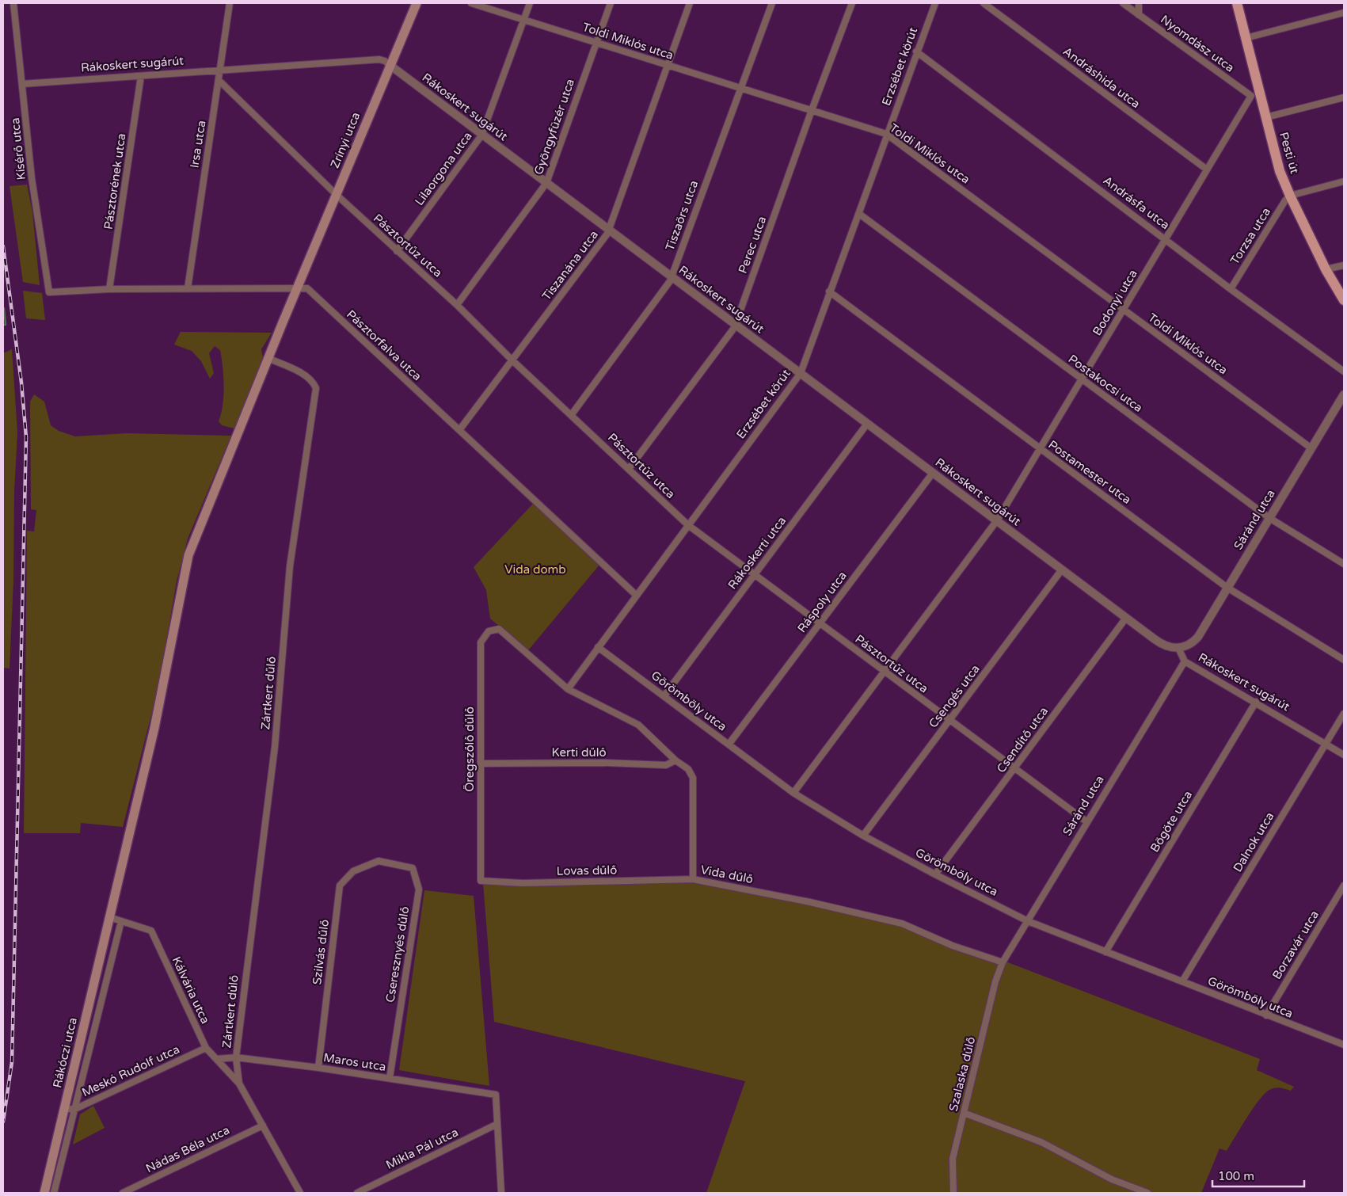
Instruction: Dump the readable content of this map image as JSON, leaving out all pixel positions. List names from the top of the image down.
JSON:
{
  "streets": {
    "main road": ["Zrínyi utca", "Pesti út", "Rákóczi utca"],
    "street": [
      "Toldi Miklós utca",
      "Nyomdász utca",
      "Rákoskert sugárút",
      "Erzsébet körút",
      "Andráshida utca",
      "Gyöngyfüzér utca",
      "Irsa utca",
      "Kísérő utca",
      "Lilaorgona utca",
      "Pásztorének utca",
      "Andrásfa utca",
      "Tiszaörs utca",
      "Torzsa utca",
      "Perec utca",
      "Pásztortűz utca",
      "Tiszanána utca",
      "Bodonyi utca",
      "Pásztorfalva utca",
      "Postakocsi utca",
      "Postamester utca",
      "Sáránd utca",
      "Rákoskerti utca",
      "Ráspoly utca",
      "Zártkert dűlő",
      "Csengés utca",
      "Görömböly utca",
      "Csendítő utca",
      "Öregszőlő dűlő",
      "Kerti dűlő",
      "Bögöte utca",
      "Dalnok utca",
      "Lovas dűlő",
      "Vida dűlő",
      "Borzavár utca",
      "Szilvás dűlő",
      "Cseresznyés dűlő",
      "Kálvária utca",
      "Maros utca",
      "Meskó Rudolf utca",
      "Szalaska dűlő",
      "Mikla Pál utca",
      "Nádas Béla utca"
    ]
  },
  "crossings": [
    ["Toldi Miklós utca", "Erzsébet körút"],
    ["Toldi Miklós utca", "Gyöngyfüzér utca"],
    ["Toldi Miklós utca", "Lilaorgona utca"],
    ["Toldi Miklós utca", "Tiszaörs utca"],
    ["Toldi Miklós utca", "Perec utca"],
    ["Toldi Miklós utca", "Tiszanána utca"],
    ["Toldi Miklós utca", "Bodonyi utca"],
    ["Toldi Miklós utca", "Sáránd utca"],
    ["Nyomdász utca", "Pesti út"],
    ["Nyomdász utca", "Bodonyi utca"],
    ["Rákoskert sugárút", "Erzsébet körút"],
    ["Rákoskert sugárút", "Gyöngyfüzér utca"],
    ["Rákoskert sugárút", "Zrínyi utca"],
    ["Rákoskert sugárút", "Irsa utca"],
    ["Rákoskert sugárút", "Kísérő utca"],
    ["Rákoskert sugárút", "Lilaorgona utca"],
    ["Rákoskert sugárút", "Pásztorének utca"],
    ["Rákoskert sugárút", "Tiszaörs utca"],
    ["Rákoskert sugárút", "Perec utca"],
    ["Rákoskert sugárút", "Tiszanána utca"],
    ["Rákoskert sugárút", "Bodonyi utca"],
    ["Rákoskert sugárút", "Sáránd utca"],
    ["Rákoskert sugárút", "Rákoskerti utca"],
    ["Rákoskert sugárút", "Ráspoly utca"],
    ["Rákoskert sugárút", "Csengés utca"],
    ["Rákoskert sugárút", "Csendítő utca"],
    ["Rákoskert sugárút", "Bögöte utca"],
    ["Rákoskert sugárút", "Dalnok utca"],
    ["Erzsébet körút", "Andrásfa utca"],
    ["Erzsébet körút", "Pásztortűz utca"],
    ["Erzsébet körút", "Pásztorfalva utca"],
    ["Erzsébet körút", "Postakocsi utca"],
    ["Erzsébet körút", "Postamester utca"],
    ["Erzsébet körút", "Görömböly utca"],
    ["Erzsébet körút", "Vida dűlő"],
    ["Andráshida utca", "Bodonyi utca"],
    ["Gyöngyfüzér utca", "Pásztortűz utca"],
    ["Zrínyi utca", "Pásztortűz utca"],
    ["Zrínyi utca", "Pásztorfalva utca"],
    ["Zrínyi utca", "Zártkert dűlő"],
    ["Zrínyi utca", "Rákóczi utca"],
    ["Irsa utca", "Pásztortűz utca"],
    ["Irsa utca", "Pásztorfalva utca"],
    ["Kísérő utca", "Pásztorfalva utca"],
    ["Pesti út", "Torzsa utca"],
    ["Pesti út", "Bodonyi utca"],
    ["Lilaorgona utca", "Pásztortűz utca"],
    ["Pásztorének utca", "Pásztorfalva utca"],
    ["Andrásfa utca", "Torzsa utca"],
    ["Andrásfa utca", "Bodonyi utca"],
    ["Tiszaörs utca", "Pásztortűz utca"],
    ["Perec utca", "Pásztortűz utca"],
    ["Pásztortűz utca", "Tiszanána utca"],
    ["Pásztortűz utca", "Bodonyi utca"],
    ["Pásztortűz utca", "Sáránd utca"],
    ["Pásztortűz utca", "Rákoskerti utca"],
    ["Pásztortűz utca", "Ráspoly utca"],
    ["Pásztortűz utca", "Csengés utca"],
    ["Pásztortűz utca", "Csendítő utca"],
    ["Tiszanána utca", "Pásztorfalva utca"],
    ["Bodonyi utca", "Postakocsi utca"],
    ["Bodonyi utca", "Postamester utca"],
    ["Bodonyi utca", "Görömböly utca"],
    ["Postakocsi utca", "Sáránd utca"],
    ["Postamester utca", "Sáránd utca"],
    ["Sáránd utca", "Görömböly utca"],
    ["Sáránd utca", "Vida dűlő"],
    ["Sáránd utca", "Szalaska dűlő"],
    ["Rákoskerti utca", "Görömböly utca"],
    ["Ráspoly utca", "Görömböly utca"],
    ["Zártkert dűlő", "Rákóczi utca"],
    ["Zártkert dűlő", "Maros utca"],
    ["Csengés utca", "Görömböly utca"],
    ["Görömböly utca", "Csendítő utca"],
    ["Görömböly utca", "Bögöte utca"],
    ["Görömböly utca", "Dalnok utca"],
    ["Görömböly utca", "Borzavár utca"],
    ["Öregszőlő dűlő", "Kerti dűlő"],
    ["Öregszőlő dűlő", "Lovas dűlő"],
    ["Öregszőlő dűlő", "Vida dűlő"],
    ["Kerti dűlő", "Vida dűlő"],
    ["Lovas dűlő", "Vida dűlő"],
    ["Vida dűlő", "Szalaska dűlő"],
    ["Szilvás dűlő", "Cseresznyés dűlő"],
    ["Szilvás dűlő", "Maros utca"],
    ["Cseresznyés dűlő", "Maros utca"],
    ["Kálvária utca", "Rákóczi utca"],
    ["Kálvária utca", "Maros utca"],
    ["Kálvária utca", "Meskó Rudolf utca"],
    ["Kálvária utca", "Nádas Béla utca"],
    ["Rákóczi utca", "Meskó Rudolf utca"],
    ["Maros utca", "Mikla Pál utca"]
  ],
  "parks": ["Vida domb"],
  "scale_bar": "100 m"
}
